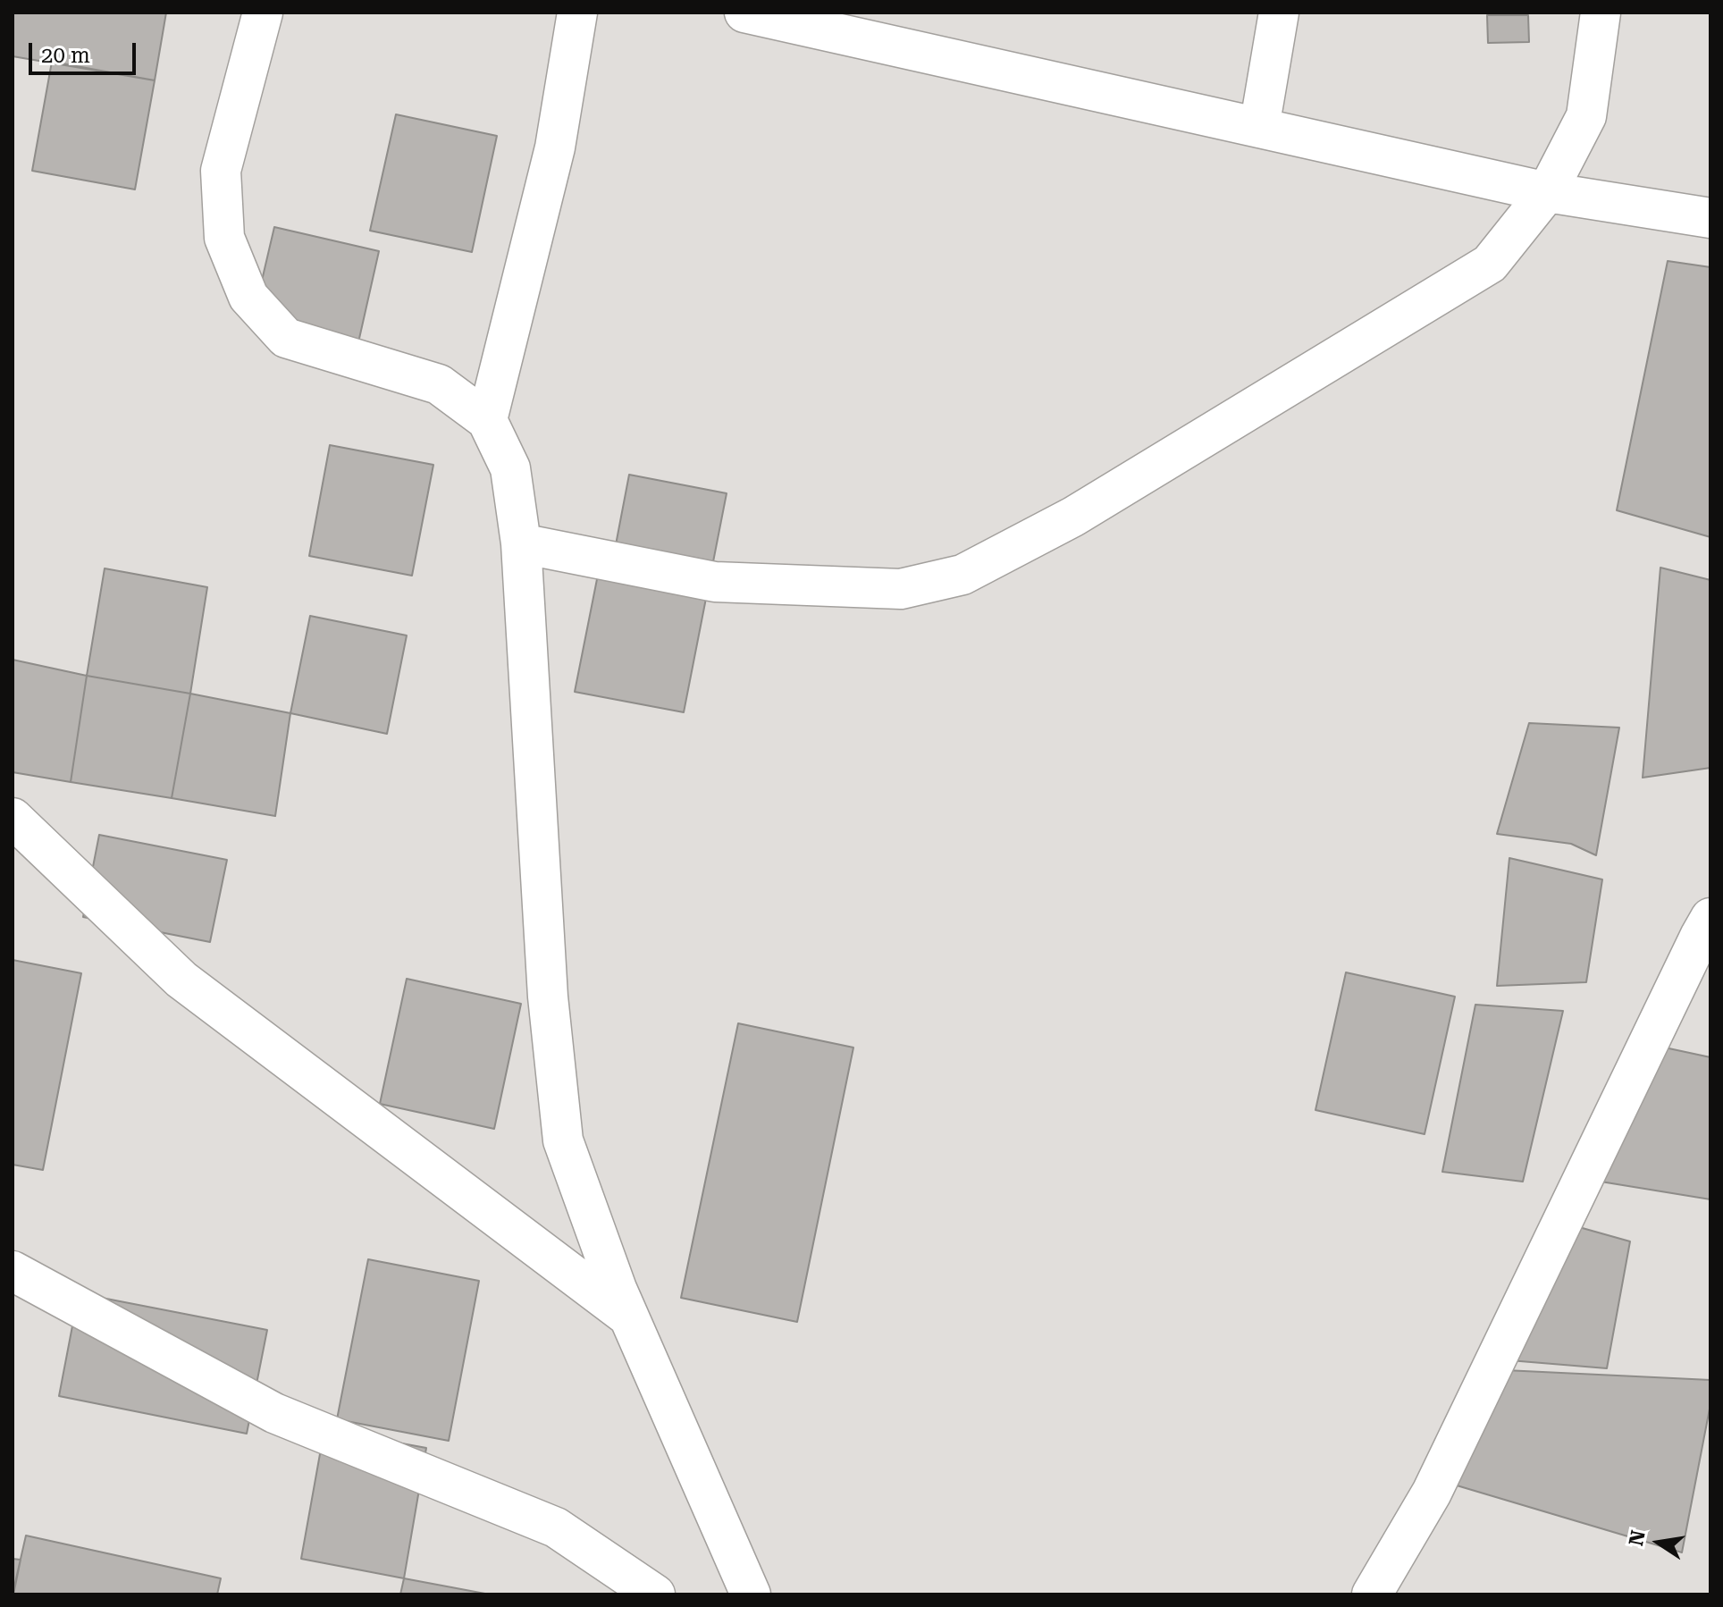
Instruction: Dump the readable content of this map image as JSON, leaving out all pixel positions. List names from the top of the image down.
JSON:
{
  "scale_bar": "20 m",
  "north": "left"
}
